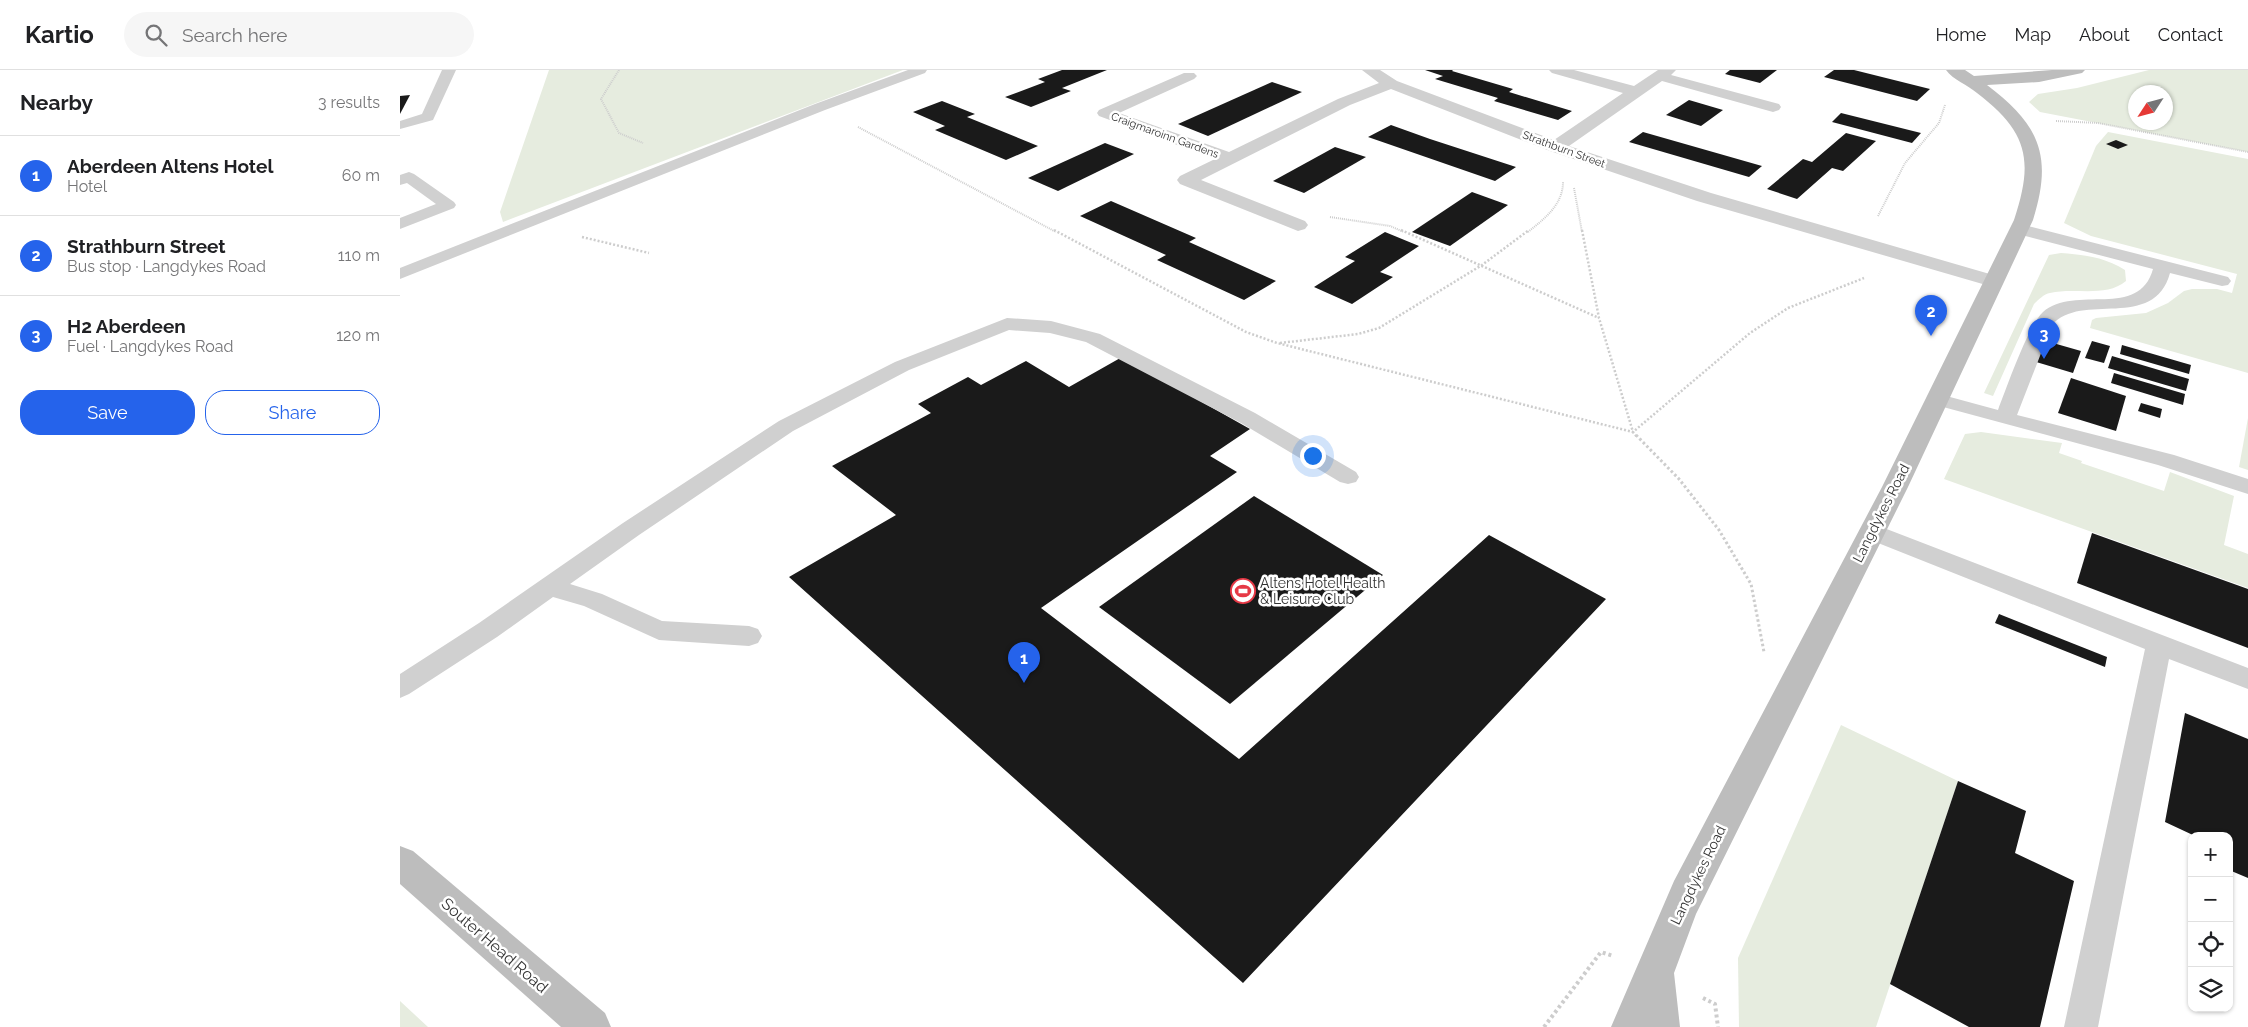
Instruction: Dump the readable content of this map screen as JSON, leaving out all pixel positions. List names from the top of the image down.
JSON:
{
  "streets": {
    "street": [
      "Craigmaroinn Gardens",
      "Strathburn Street",
      "Langdykes Road",
      "Souter Head Road"
    ]
  },
  "crossings": [
    ["Craigmaroinn Gardens", "Strathburn Street"],
    ["Strathburn Street", "Langdykes Road"]
  ],
  "places": {
    "sports": ["Altens Hotel Health & Leisure Club"]
  },
  "north": "bottom left",
  "page": {
    "header": "Kartio",
    "search": "Search here",
    "nav": [
      "Home",
      "Map",
      "About",
      "Contact"
    ],
    "heading": ["Nearby", "3 results"],
    "list": [
      {
        "mark": "1",
        "name": "Aberdeen Altens Hotel",
        "note": "Hotel",
        "value": "60 m"
      },
      {
        "mark": "2",
        "name": "Strathburn Street",
        "note": "Bus stop · Langdykes Road",
        "value": "110 m"
      },
      {
        "mark": "3",
        "name": "H2 Aberdeen",
        "note": "Fuel · Langdykes Road",
        "value": "120 m"
      }
    ],
    "pins": ["2", "3", "1"],
    "buttons": ["Save", "Share"],
    "map_buttons": ["+", "−"]
  }
}
